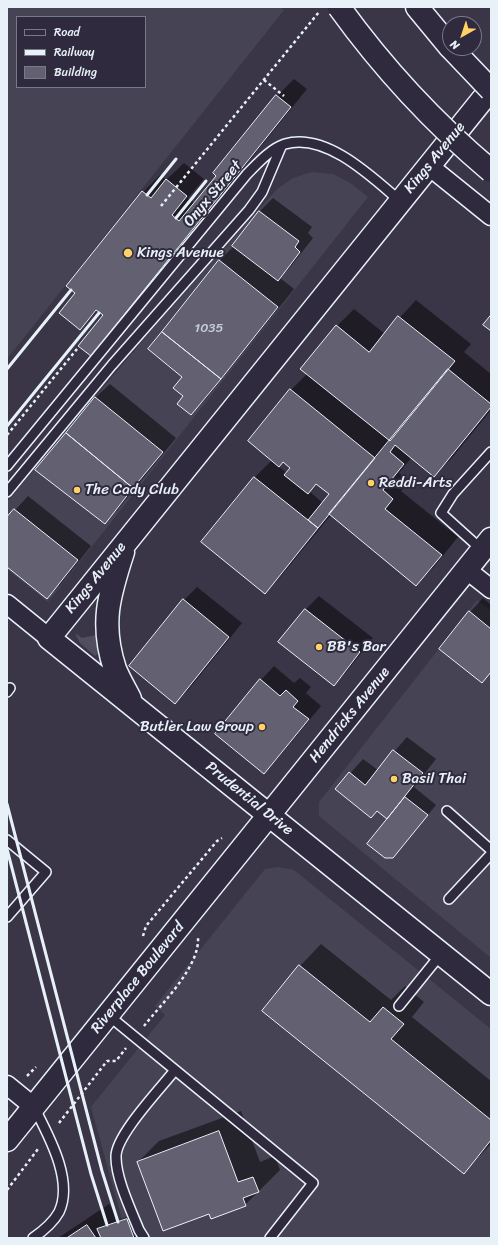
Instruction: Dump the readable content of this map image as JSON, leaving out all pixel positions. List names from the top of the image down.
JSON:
{
  "streets": {
    "main road": [
      "Kings Avenue",
      "Hendricks Avenue",
      "Prudential Drive",
      "Riverplace Boulevard"
    ],
    "lane": ["Onyx Street"]
  },
  "crossings": [
    ["Kings Avenue", "Prudential Drive"],
    ["Hendricks Avenue", "Prudential Drive"],
    ["Hendricks Avenue", "Riverplace Boulevard"],
    ["Prudential Drive", "Riverplace Boulevard"]
  ],
  "places": [
    "Kings Avenue",
    "Reddi-Arts",
    "The Cady Club",
    "BB's Bar",
    "Butler Law Group",
    "Basil Thai"
  ],
  "house_numbers": ["1035"],
  "legend": ["Road", "Railway", "Building"],
  "north": "bottom left"
}
